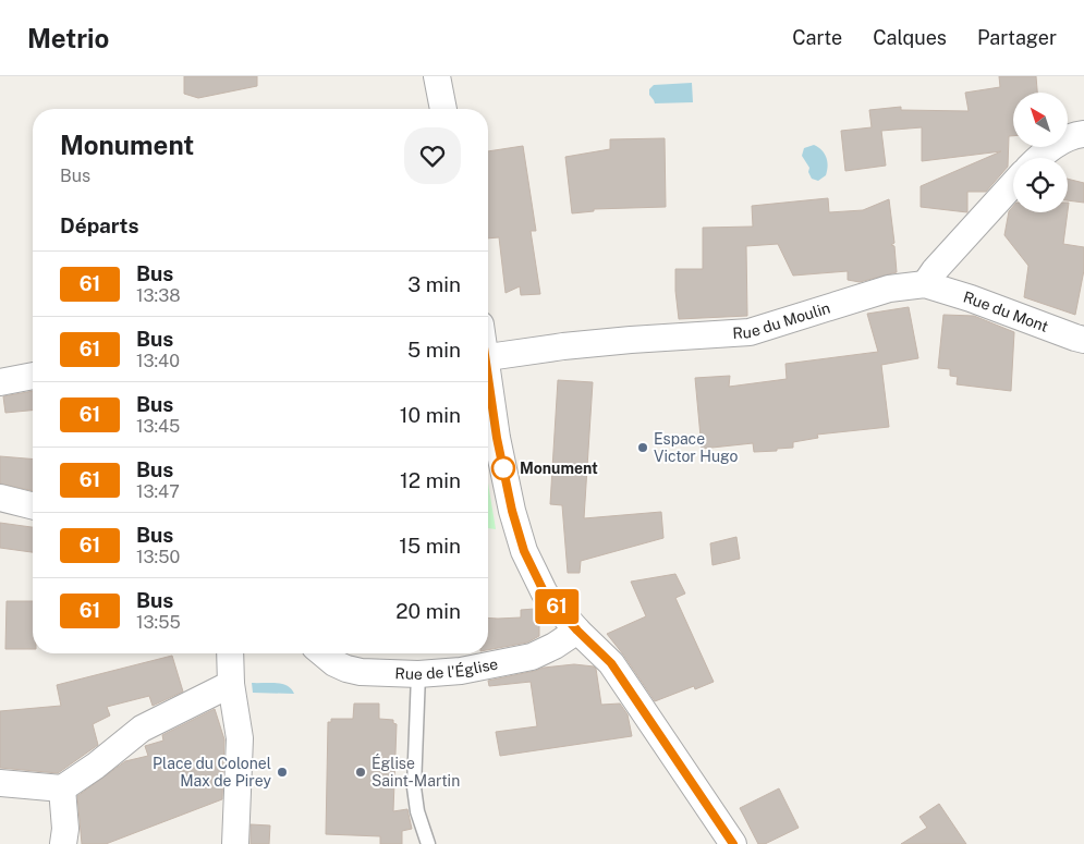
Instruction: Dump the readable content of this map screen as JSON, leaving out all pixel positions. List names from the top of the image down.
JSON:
{
  "streets": {
    "street": ["Rue du Mont", "Rue du Moulin", "Rue de l'Église"]
  },
  "crossings": [
    ["Rue du Mont", "Rue du Moulin"]
  ],
  "places": [
    "Espace Victor Hugo",
    "Monument",
    "Place du Colonel Max de Pirey",
    "Église Saint-Martin"
  ],
  "lines": ["bus line 61"],
  "north": "top left",
  "page": {
    "header": "Metrio",
    "nav": ["Carte", "Calques", "Partager"],
    "on_map": "61",
    "heading": [
      ["Monument", "Bus"],
      "Départs"
    ],
    "list": [
      {
        "mark": "61",
        "name": "Bus",
        "note": "13:38",
        "value": "3 min"
      },
      {
        "mark": "61",
        "name": "Bus",
        "note": "13:40",
        "value": "5 min"
      },
      {
        "mark": "61",
        "name": "Bus",
        "note": "13:45",
        "value": "10 min"
      },
      {
        "mark": "61",
        "name": "Bus",
        "note": "13:47",
        "value": "12 min"
      },
      {
        "mark": "61",
        "name": "Bus",
        "note": "13:50",
        "value": "15 min"
      },
      {
        "mark": "61",
        "name": "Bus",
        "note": "13:55",
        "value": "20 min"
      }
    ]
  }
}
